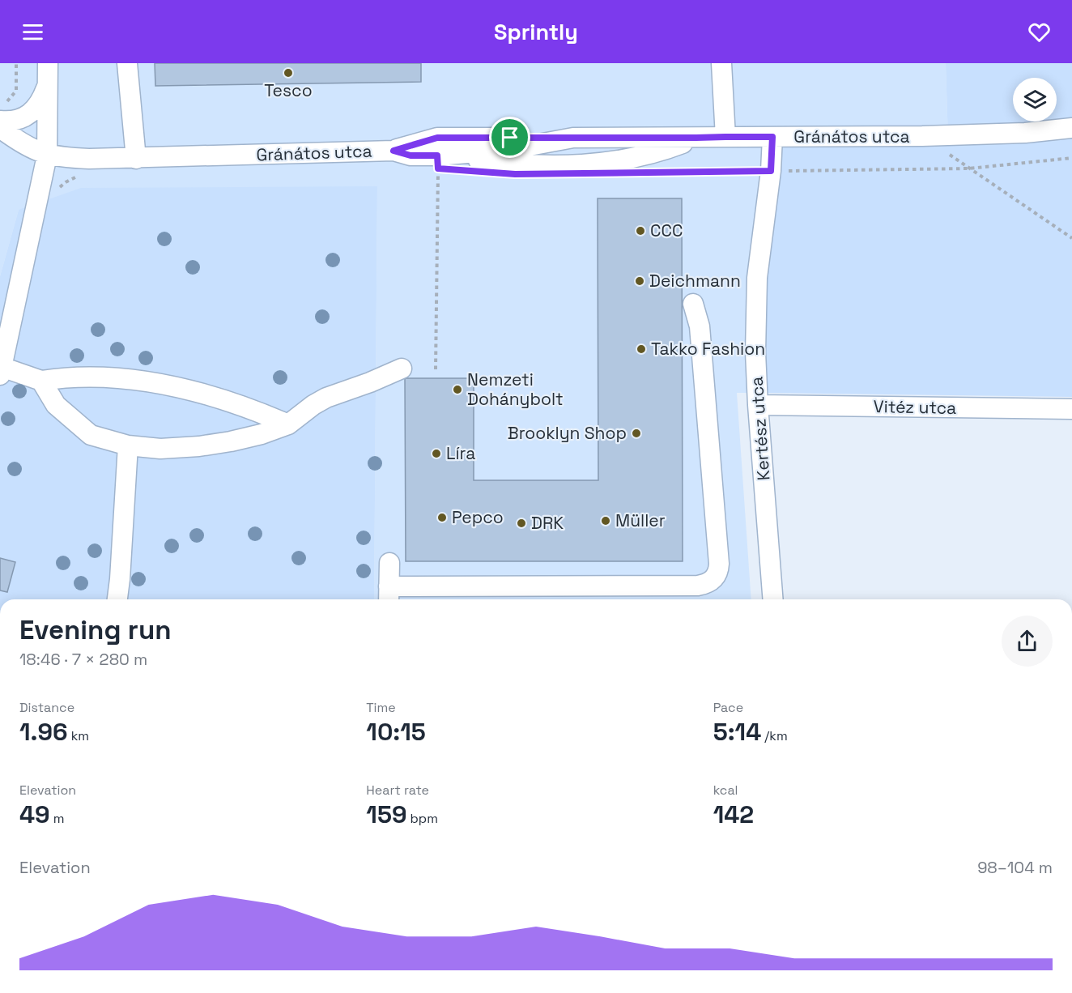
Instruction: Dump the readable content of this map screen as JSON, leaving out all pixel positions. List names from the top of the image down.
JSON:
{
  "streets": {
    "street": ["Gránátos utca", "Vitéz utca", "Kertész utca"]
  },
  "crossings": [
    ["Gránátos utca", "Kertész utca"],
    ["Vitéz utca", "Kertész utca"]
  ],
  "places": [
    "Tesco",
    "CCC",
    "Deichmann",
    "Takko Fashion",
    "Nemzeti Dohánybolt",
    "Brooklyn Shop",
    "Líra",
    "Pepco",
    "Müller",
    "DRK"
  ],
  "page": {
    "header": "Sprintly",
    "heading": ["Evening run", "18:46 · 7 × 280 m"],
    "stats": [
      ["Distance", "1.96 km"],
      ["Time", "10:15"],
      ["Pace", "5:14 /km"],
      ["Elevation", "49 m"],
      ["Heart rate", "159 bpm"],
      ["kcal", "142"]
    ],
    "chart": ["Elevation", "98–104 m"]
  }
}
